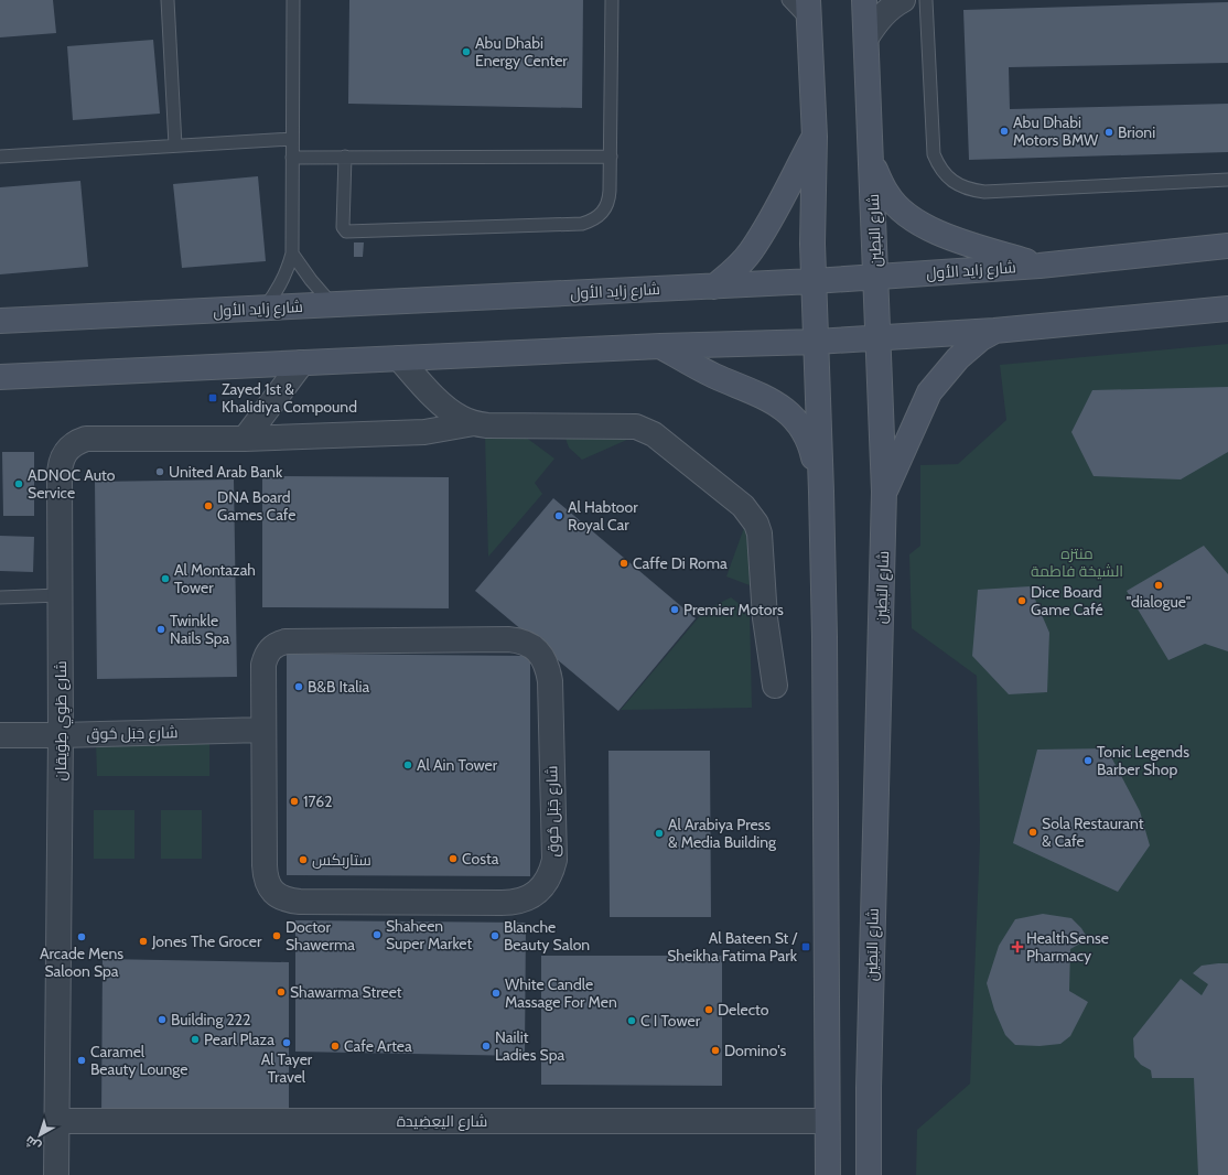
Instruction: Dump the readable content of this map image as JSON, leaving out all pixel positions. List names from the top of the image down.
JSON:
{
  "streets": {
    "main road": ["شارع البَطِين", "شارع زايد الأول"],
    "street": ["شارع طَوِي طِوَيقان", "شارع جَبَل حُوق", "شارع اليعِضِيدة"]
  },
  "crossings": [
    ["شارع البَطِين", "شارع زايد الأول"],
    ["شارع طَوِي طِوَيقان", "شارع جَبَل حُوق"],
    ["شارع طَوِي طِوَيقان", "شارع اليعِضِيدة"]
  ],
  "parks": ["منتزه الشيخة فاطمة"],
  "places": {
    "other": [
      "Abu Dhabi Energy Center",
      "Abu Dhabi Motors BMW",
      "Brioni",
      "United Arab Bank",
      "ADNOC Auto Service",
      "DNA Board Games Cafe",
      "Al Habtoor Royal Car",
      "Caffe Di Roma",
      "Al Montazah Tower",
      "\"dialogue\"",
      "Dice Board Game Café",
      "Premier Motors",
      "Twinkle Nails Spa",
      "B&B Italia",
      "Tonic Legends Barber Shop",
      "Al Ain Tower",
      "1762",
      "Sola Restaurant & Cafe",
      "Al Arabiya Press & Media Building",
      "Costa",
      "ستاربكس",
      "Shaheen Super Market",
      "Doctor Shawerma",
      "Blanche Beauty Salon",
      "Arcade Mens Saloon Spa",
      "Jones The Grocer",
      "Shawarma Street",
      "White Candle Massage For Men",
      "Delecto",
      "Building 222",
      "C I Tower",
      "Pearl Plaza",
      "Al Tayer Travel",
      "Cafe Artea",
      "Nailit Ladies Spa",
      "Domino's",
      "Caramel Beauty Lounge"
    ],
    "transit": ["Zayed 1st & Khalidiya Compound", "Al Bateen St / Sheikha Fatima Park"],
    "health": ["HealthSense Pharmacy"]
  },
  "north": "bottom left"
}
